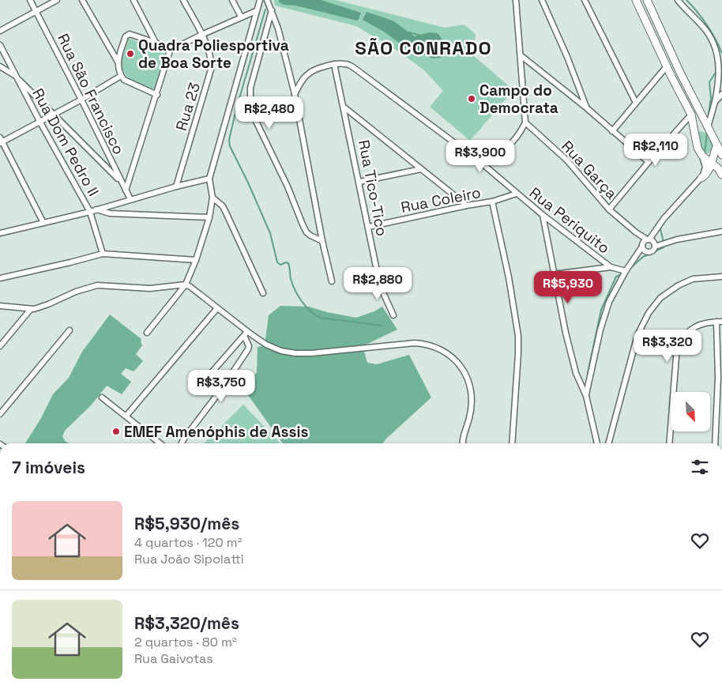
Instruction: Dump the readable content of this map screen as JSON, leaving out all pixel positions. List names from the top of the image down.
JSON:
{
  "streets": {
    "street": [
      "Rua São Francisco",
      "Rua 23",
      "Rua Dom Pedro II",
      "Rua Garça",
      "Rua Tico-Tico",
      "Rua Coleiro",
      "Rua Periquito"
    ]
  },
  "crossings": [
    ["Rua Tico-Tico", "Rua Coleiro"],
    ["Rua Tico-Tico", "Rua Periquito"],
    ["Rua Coleiro", "Rua Periquito"]
  ],
  "districts": ["SÃO CONRADO"],
  "places": ["Quadra Poliesportiva de Boa Sorte", "Campo do Democrata", "EMEF Amenóphis de Assis"],
  "north": "bottom right",
  "page": {
    "price": [
      "R$2,480",
      "R$2,110",
      "R$3,900",
      "R$2,880",
      "R$5,930",
      "R$3,320",
      "R$3,750"
    ],
    "heading": "7 imóveis",
    "list": [
      {
        "name": "R$5,930/mês",
        "note": "4 quartos · 120 m² · Rua João Sipolatti"
      },
      {
        "name": "R$3,320/mês",
        "note": "2 quartos · 80 m² · Rua Gaivotas"
      }
    ]
  }
}
